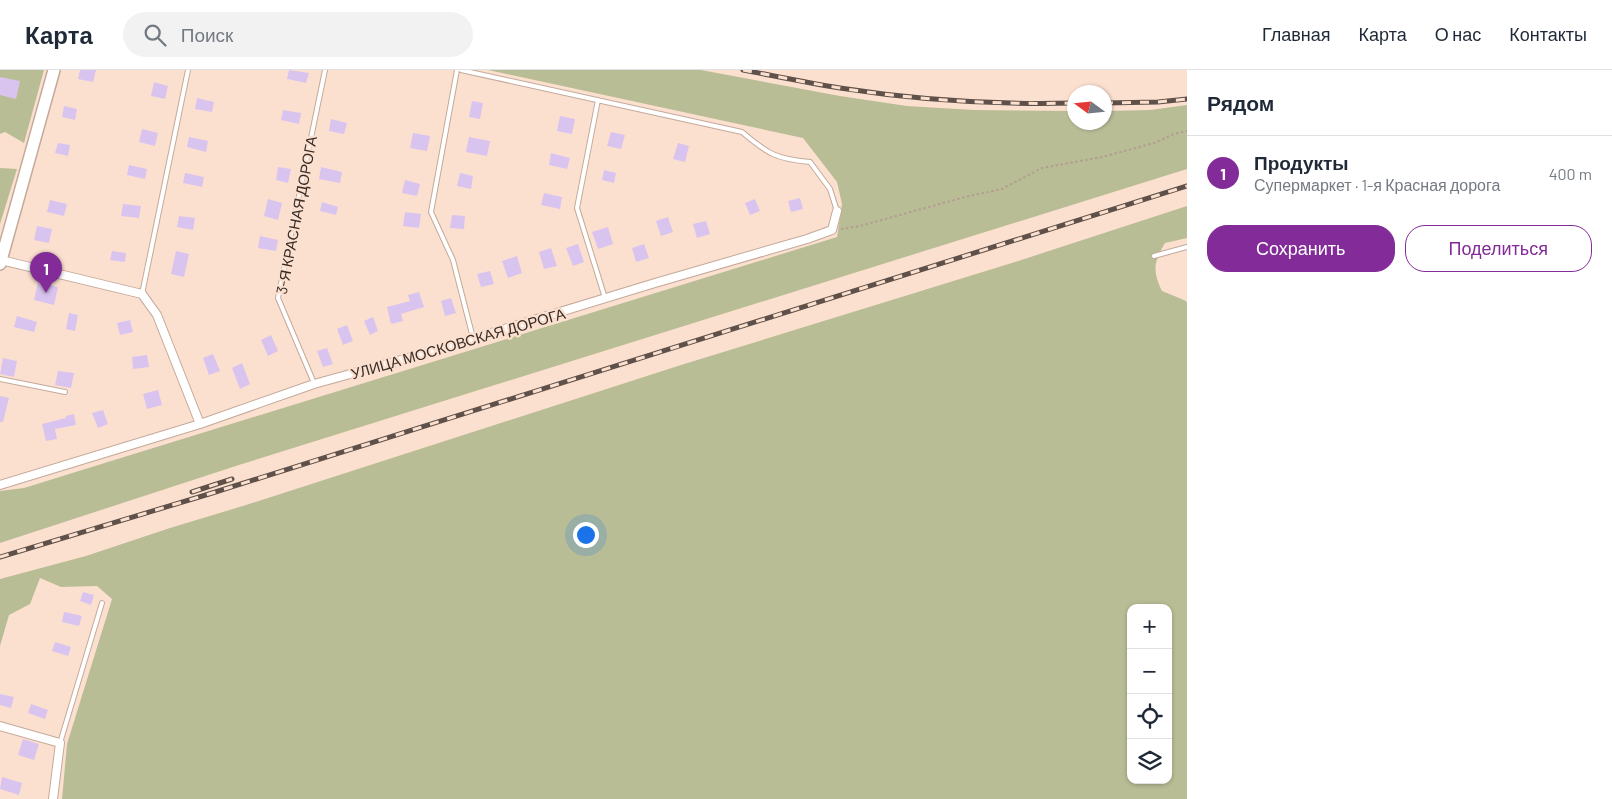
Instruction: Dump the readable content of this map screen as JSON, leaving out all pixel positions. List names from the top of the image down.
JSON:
{
  "streets": {
    "street": ["УЛИЦА МОСКОВСКАЯ ДОРОГА"],
    "lane": ["3-Я КРАСНАЯ ДОРОГА"]
  },
  "crossings": [
    ["3-Я КРАСНАЯ ДОРОГА", "УЛИЦА МОСКОВСКАЯ ДОРОГА"]
  ],
  "north": "left",
  "page": {
    "header": "Карта",
    "search": "Поиск",
    "nav": [
      "Главная",
      "Карта",
      "О нас",
      "Контакты"
    ],
    "heading": "Рядом",
    "list": [
      {
        "mark": "1",
        "name": "Продукты",
        "note": "Супермаркет · 1-я Красная дорога",
        "value": "400 m"
      }
    ],
    "buttons": ["Сохранить", "Поделиться"],
    "pins": "1",
    "map_buttons": ["+", "−"]
  }
}
